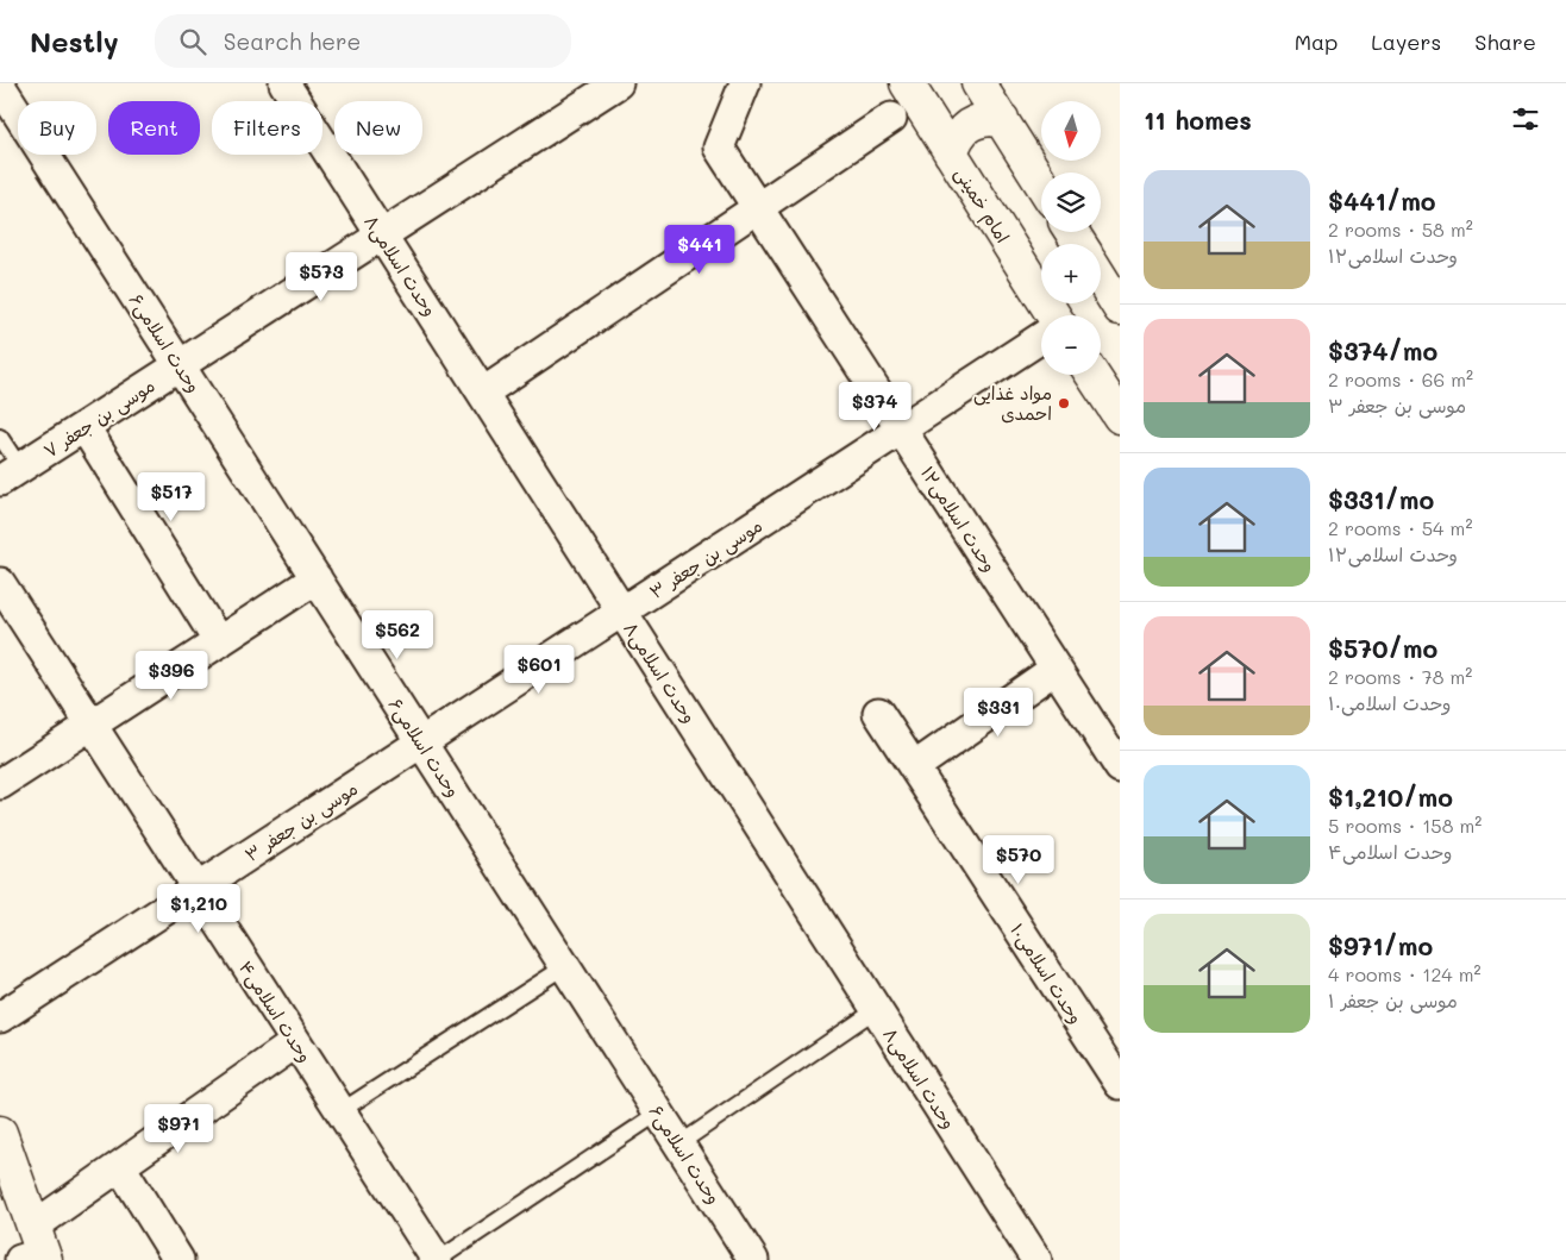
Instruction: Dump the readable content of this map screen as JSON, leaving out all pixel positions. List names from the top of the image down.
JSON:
{
  "streets": {
    "main road": ["امام خمینی"],
    "street": [
      "وحدت اسلامی۸",
      "وحدت اسلامی۶",
      "موسی بن جعفر ۷",
      "وحدت اسلامی۱۲",
      "موسی بن جعفر ۳",
      "وحدت اسلامی۱۰",
      "وحدت اسلامی۴"
    ]
  },
  "crossings": [
    ["وحدت اسلامی۸", "موسی بن جعفر ۷"],
    ["وحدت اسلامی۸", "موسی بن جعفر ۳"],
    ["وحدت اسلامی۶", "موسی بن جعفر ۷"],
    ["وحدت اسلامی۶", "موسی بن جعفر ۳"],
    ["وحدت اسلامی۱۲", "موسی بن جعفر ۳"],
    ["موسی بن جعفر ۳", "وحدت اسلامی۴"]
  ],
  "places": ["مواد غذایی احمدی"],
  "north": "bottom",
  "page": {
    "header": "Nestly",
    "search": "Search here",
    "nav": ["Map", "Layers", "Share"],
    "heading": "11 homes",
    "map_buttons": ["+", "−"],
    "chip": [
      "Buy",
      "Rent",
      "Filters",
      "New"
    ],
    "list": [
      {
        "name": "$441/mo",
        "note": "2 rooms · 58 m² · وحدت اسلامی۱۲"
      },
      {
        "name": "$374/mo",
        "note": "2 rooms · 66 m² · موسی بن جعفر ۳"
      },
      {
        "name": "$331/mo",
        "note": "2 rooms · 54 m² · وحدت اسلامی۱۲"
      },
      {
        "name": "$570/mo",
        "note": "2 rooms · 78 m² · وحدت اسلامی۱۰"
      },
      {
        "name": "$1,210/mo",
        "note": "5 rooms · 158 m² · وحدت اسلامی۴"
      },
      {
        "name": "$971/mo",
        "note": "4 rooms · 124 m² · موسی بن جعفر ۱"
      }
    ],
    "price": [
      "$441",
      "$573",
      "$374",
      "$517",
      "$562",
      "$601",
      "$396",
      "$331",
      "$570",
      "$1,210",
      "$971"
    ]
  }
}
